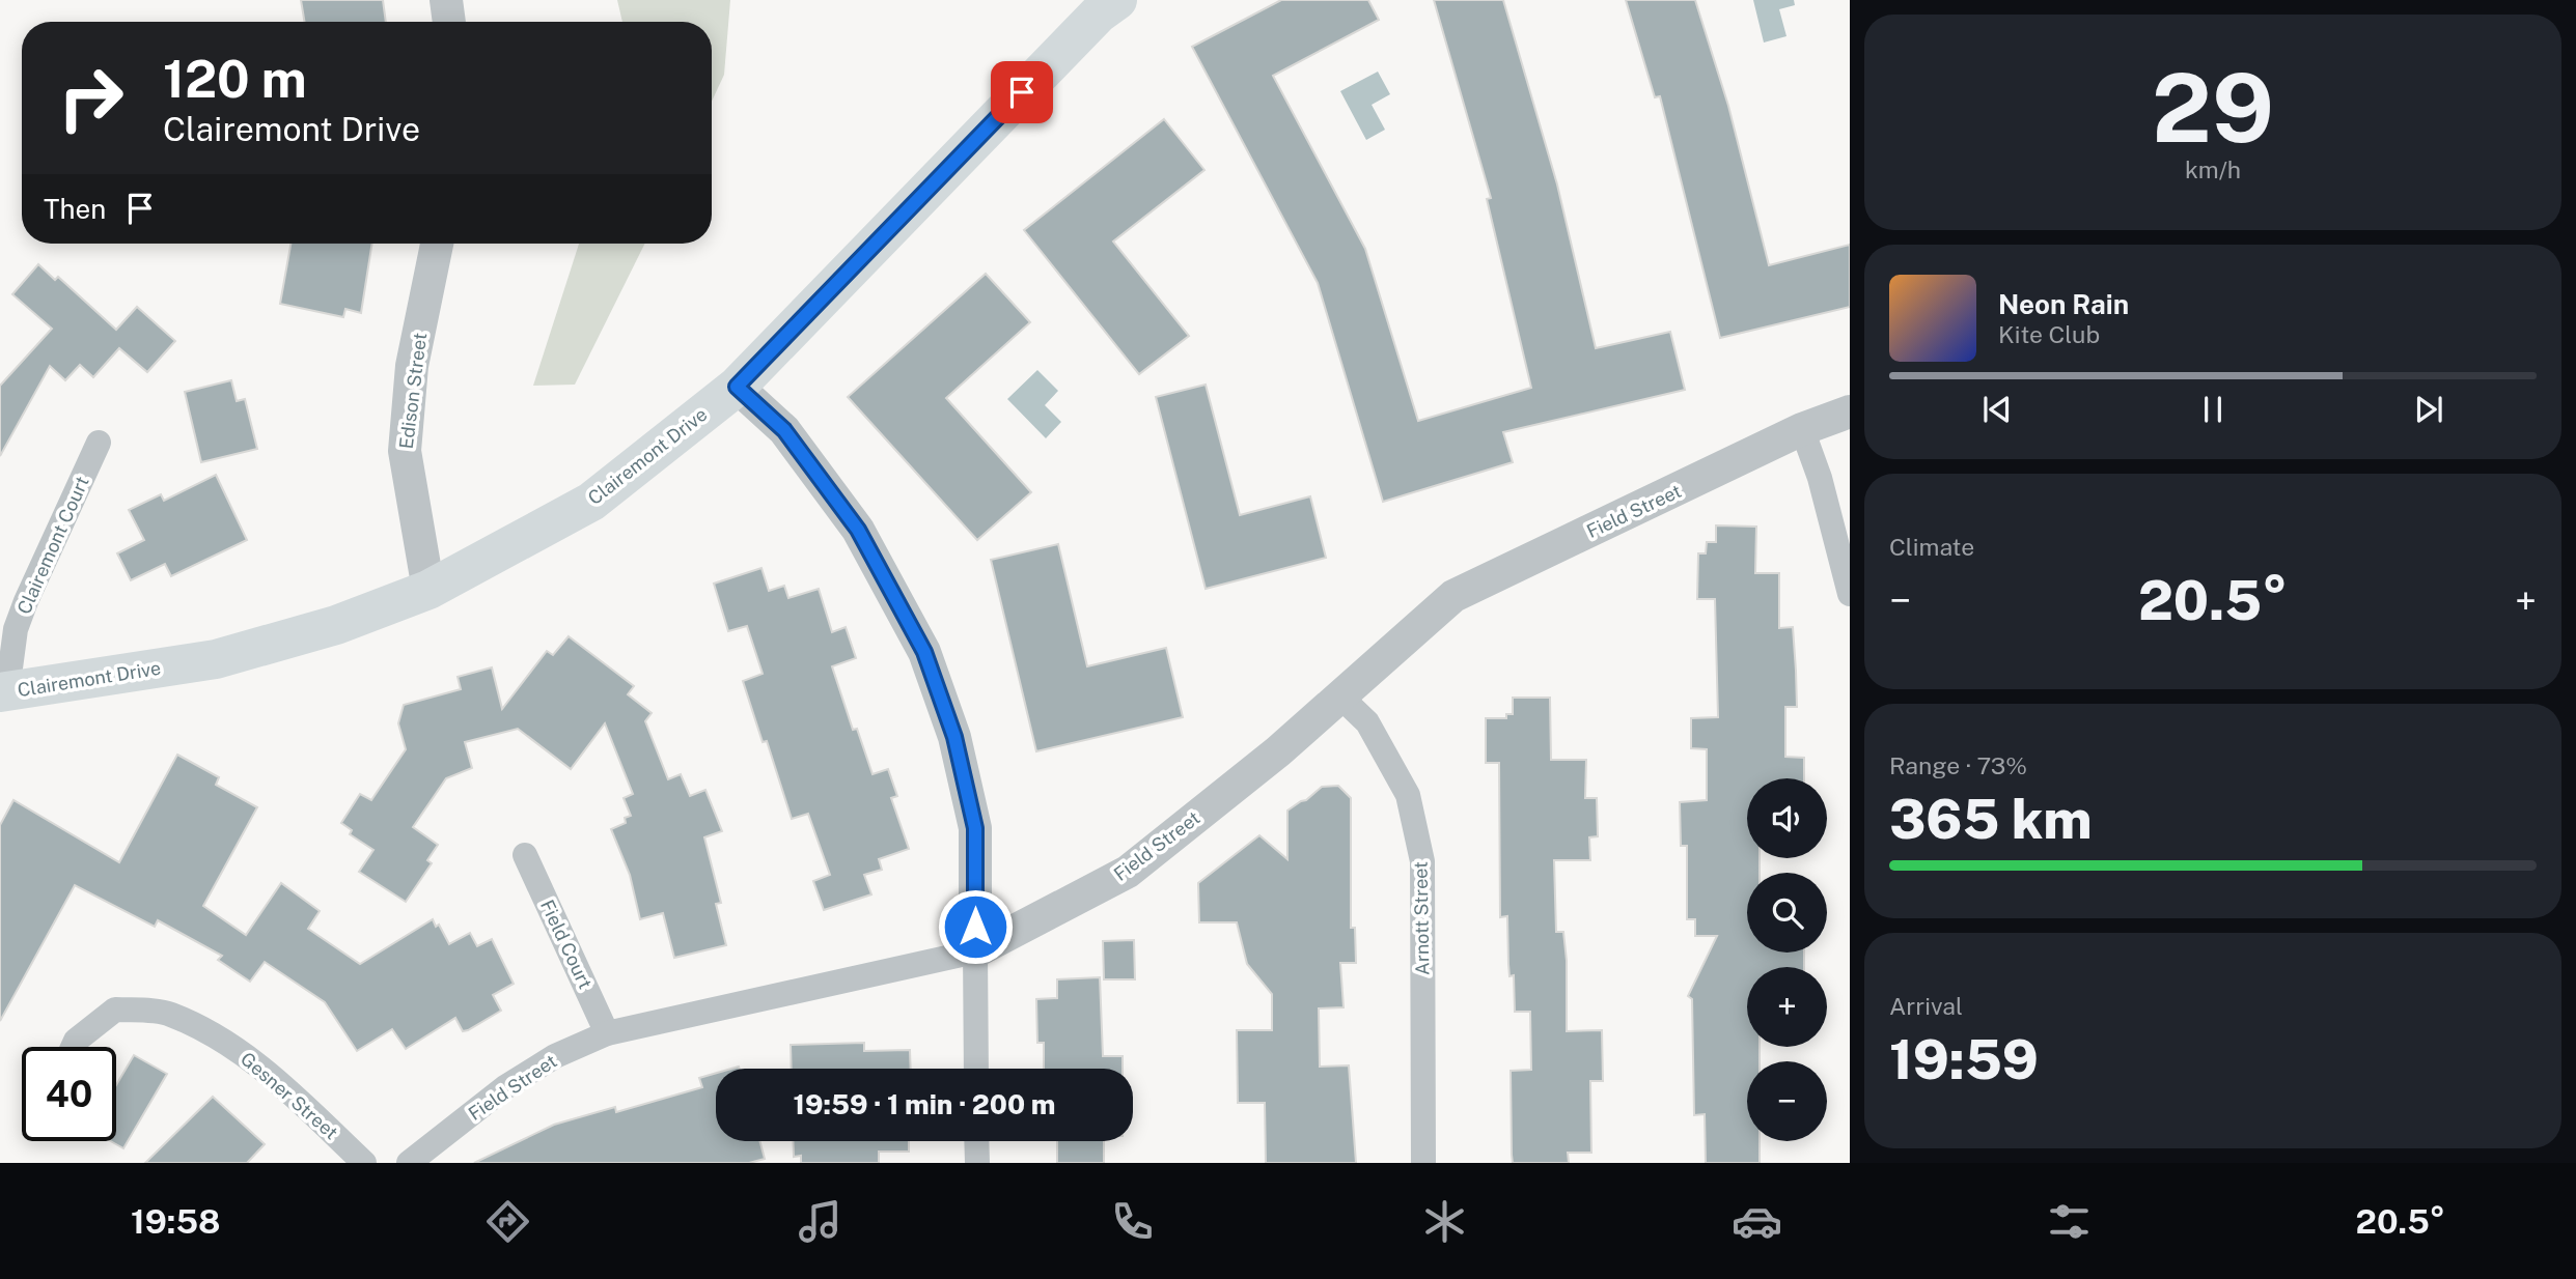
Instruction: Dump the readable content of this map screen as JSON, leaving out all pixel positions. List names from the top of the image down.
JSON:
{
  "streets": {
    "main road": ["Clairemont Drive"],
    "street": [
      "Edison Street",
      "Field Street",
      "Clairemont Court",
      "Arnott Street",
      "Field Court",
      "Gesner Street"
    ]
  },
  "crossings": [
    ["Edison Street", "Clairemont Drive"],
    ["Clairemont Drive", "Clairemont Court"],
    ["Field Street", "Arnott Street"],
    ["Field Street", "Field Court"]
  ],
  "page": {
    "tile": [
      ["29", "km/h"],
      "Climate",
      ["Range · 73%", "365 km"],
      ["Arrival", "19:59"]
    ],
    "turn": ["120 m", "Clairemont Drive"],
    "then": "Then",
    "song": ["Neon Rain", "Kite Club"],
    "heat": ["−", "20.5°", "+"],
    "map_buttons": ["+", "−"],
    "limit": "40",
    "trip": "19:59 · 1 min · 200 m",
    "tabs": ["19:58", "20.5°"]
  }
}
